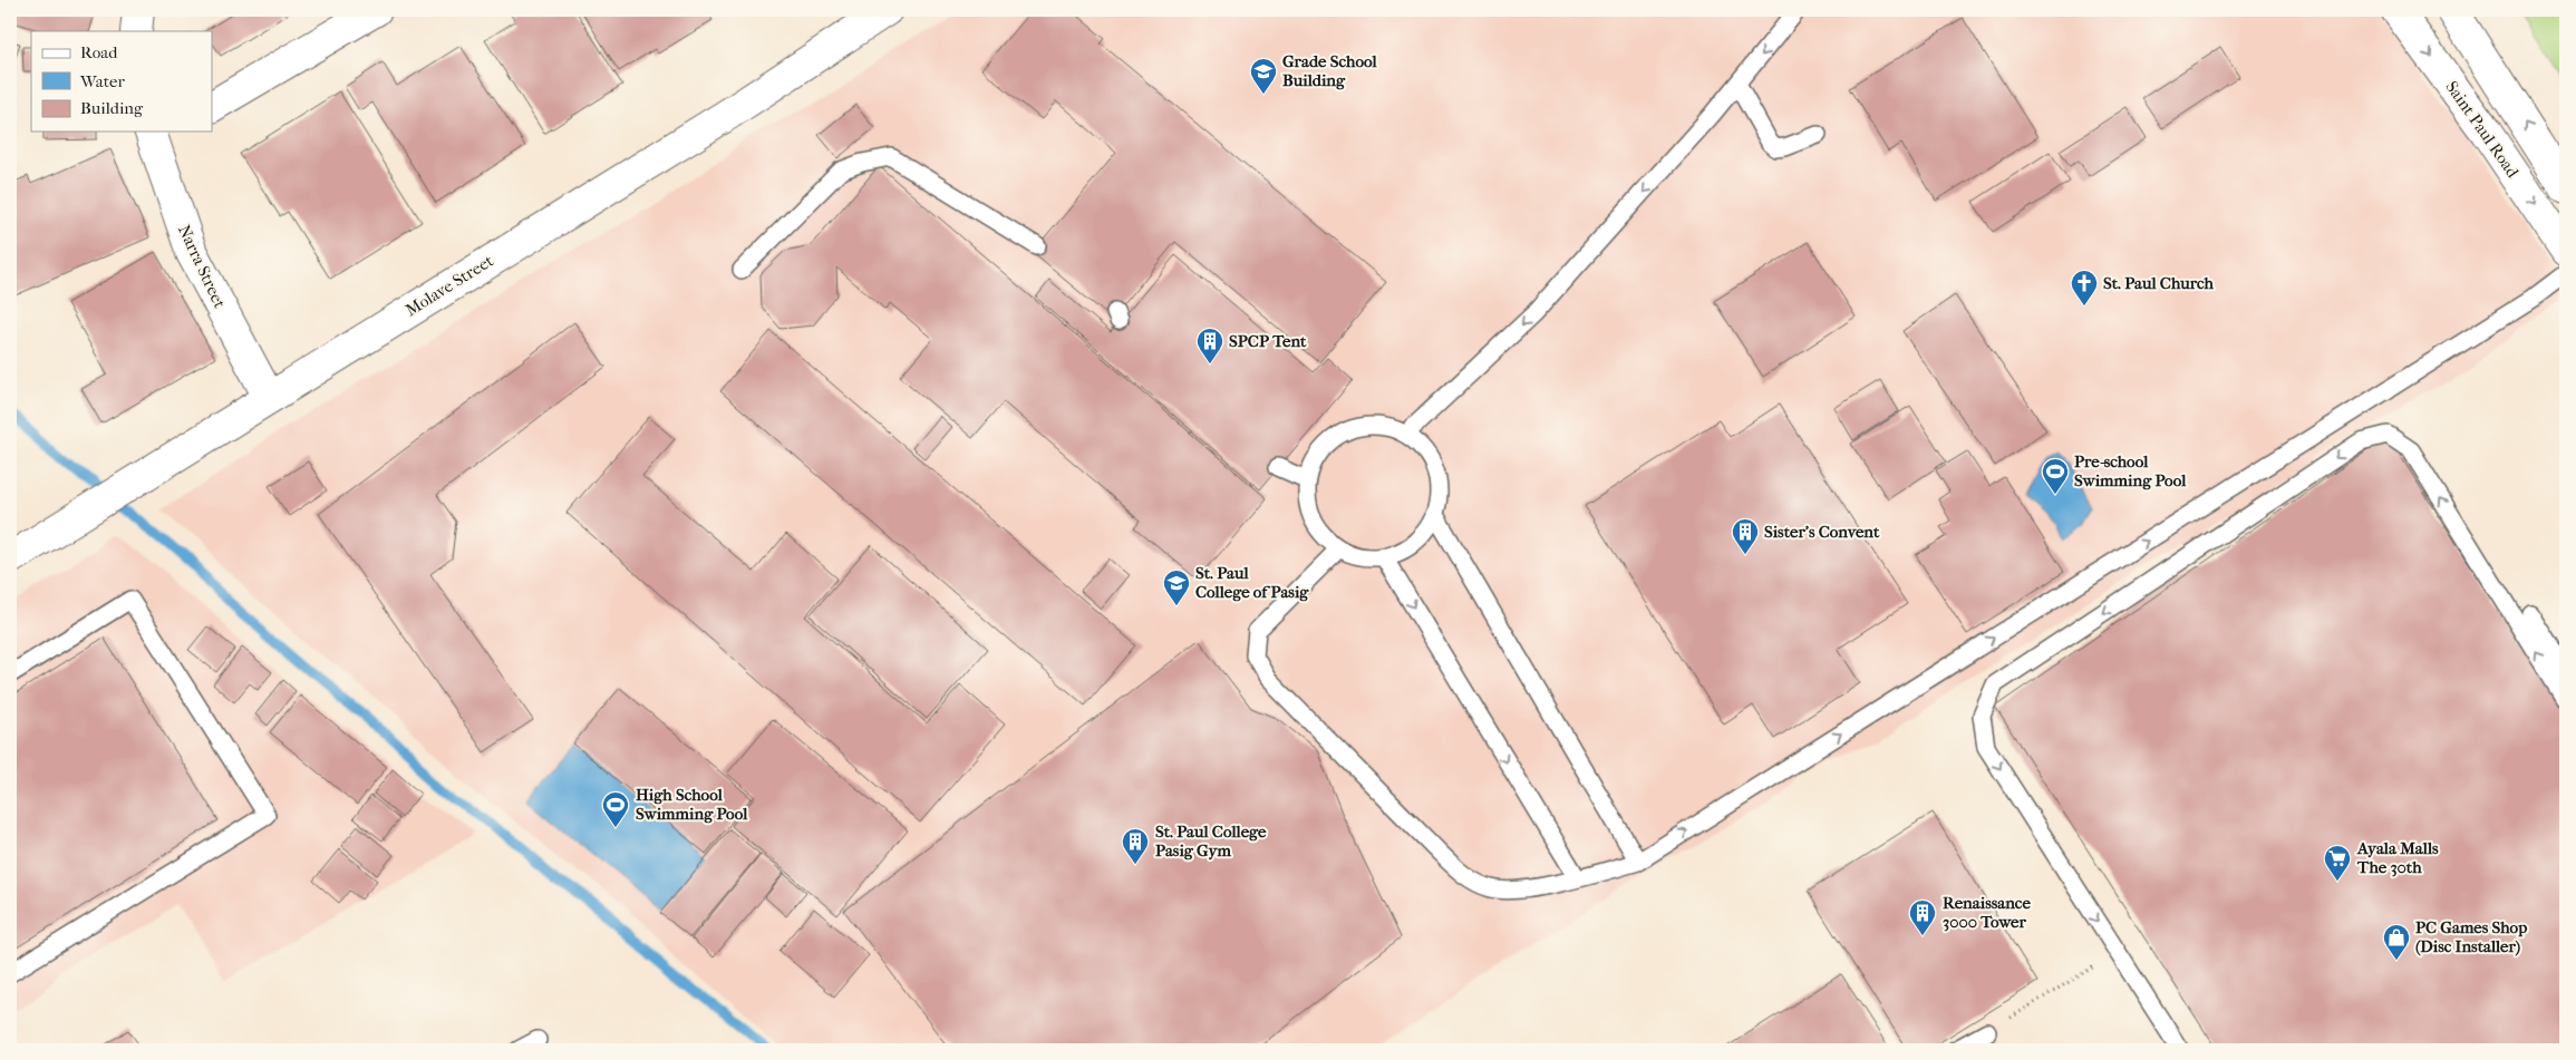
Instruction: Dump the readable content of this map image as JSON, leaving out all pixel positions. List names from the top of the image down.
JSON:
{
  "streets": {
    "street": ["Saint Paul Road", "Narra Street", "Molave Street"]
  },
  "crossings": [
    ["Narra Street", "Molave Street"]
  ],
  "places": {
    "school or university": ["Grade School Building", "St. Paul College of Pasig"],
    "church": ["St. Paul Church"],
    "building": [
      "SPCP Tent",
      "Sister's Convent",
      "St. Paul College Pasig Gym",
      "Renaissance 3000 Tower"
    ],
    "sports": ["Pre-school Swimming Pool", "High School Swimming Pool"],
    "supermarket": ["Ayala Malls The 30th"],
    "shop": ["PC Games Shop (Disc Installer)"]
  },
  "legend": ["Road", "Water", "Building"]
}
